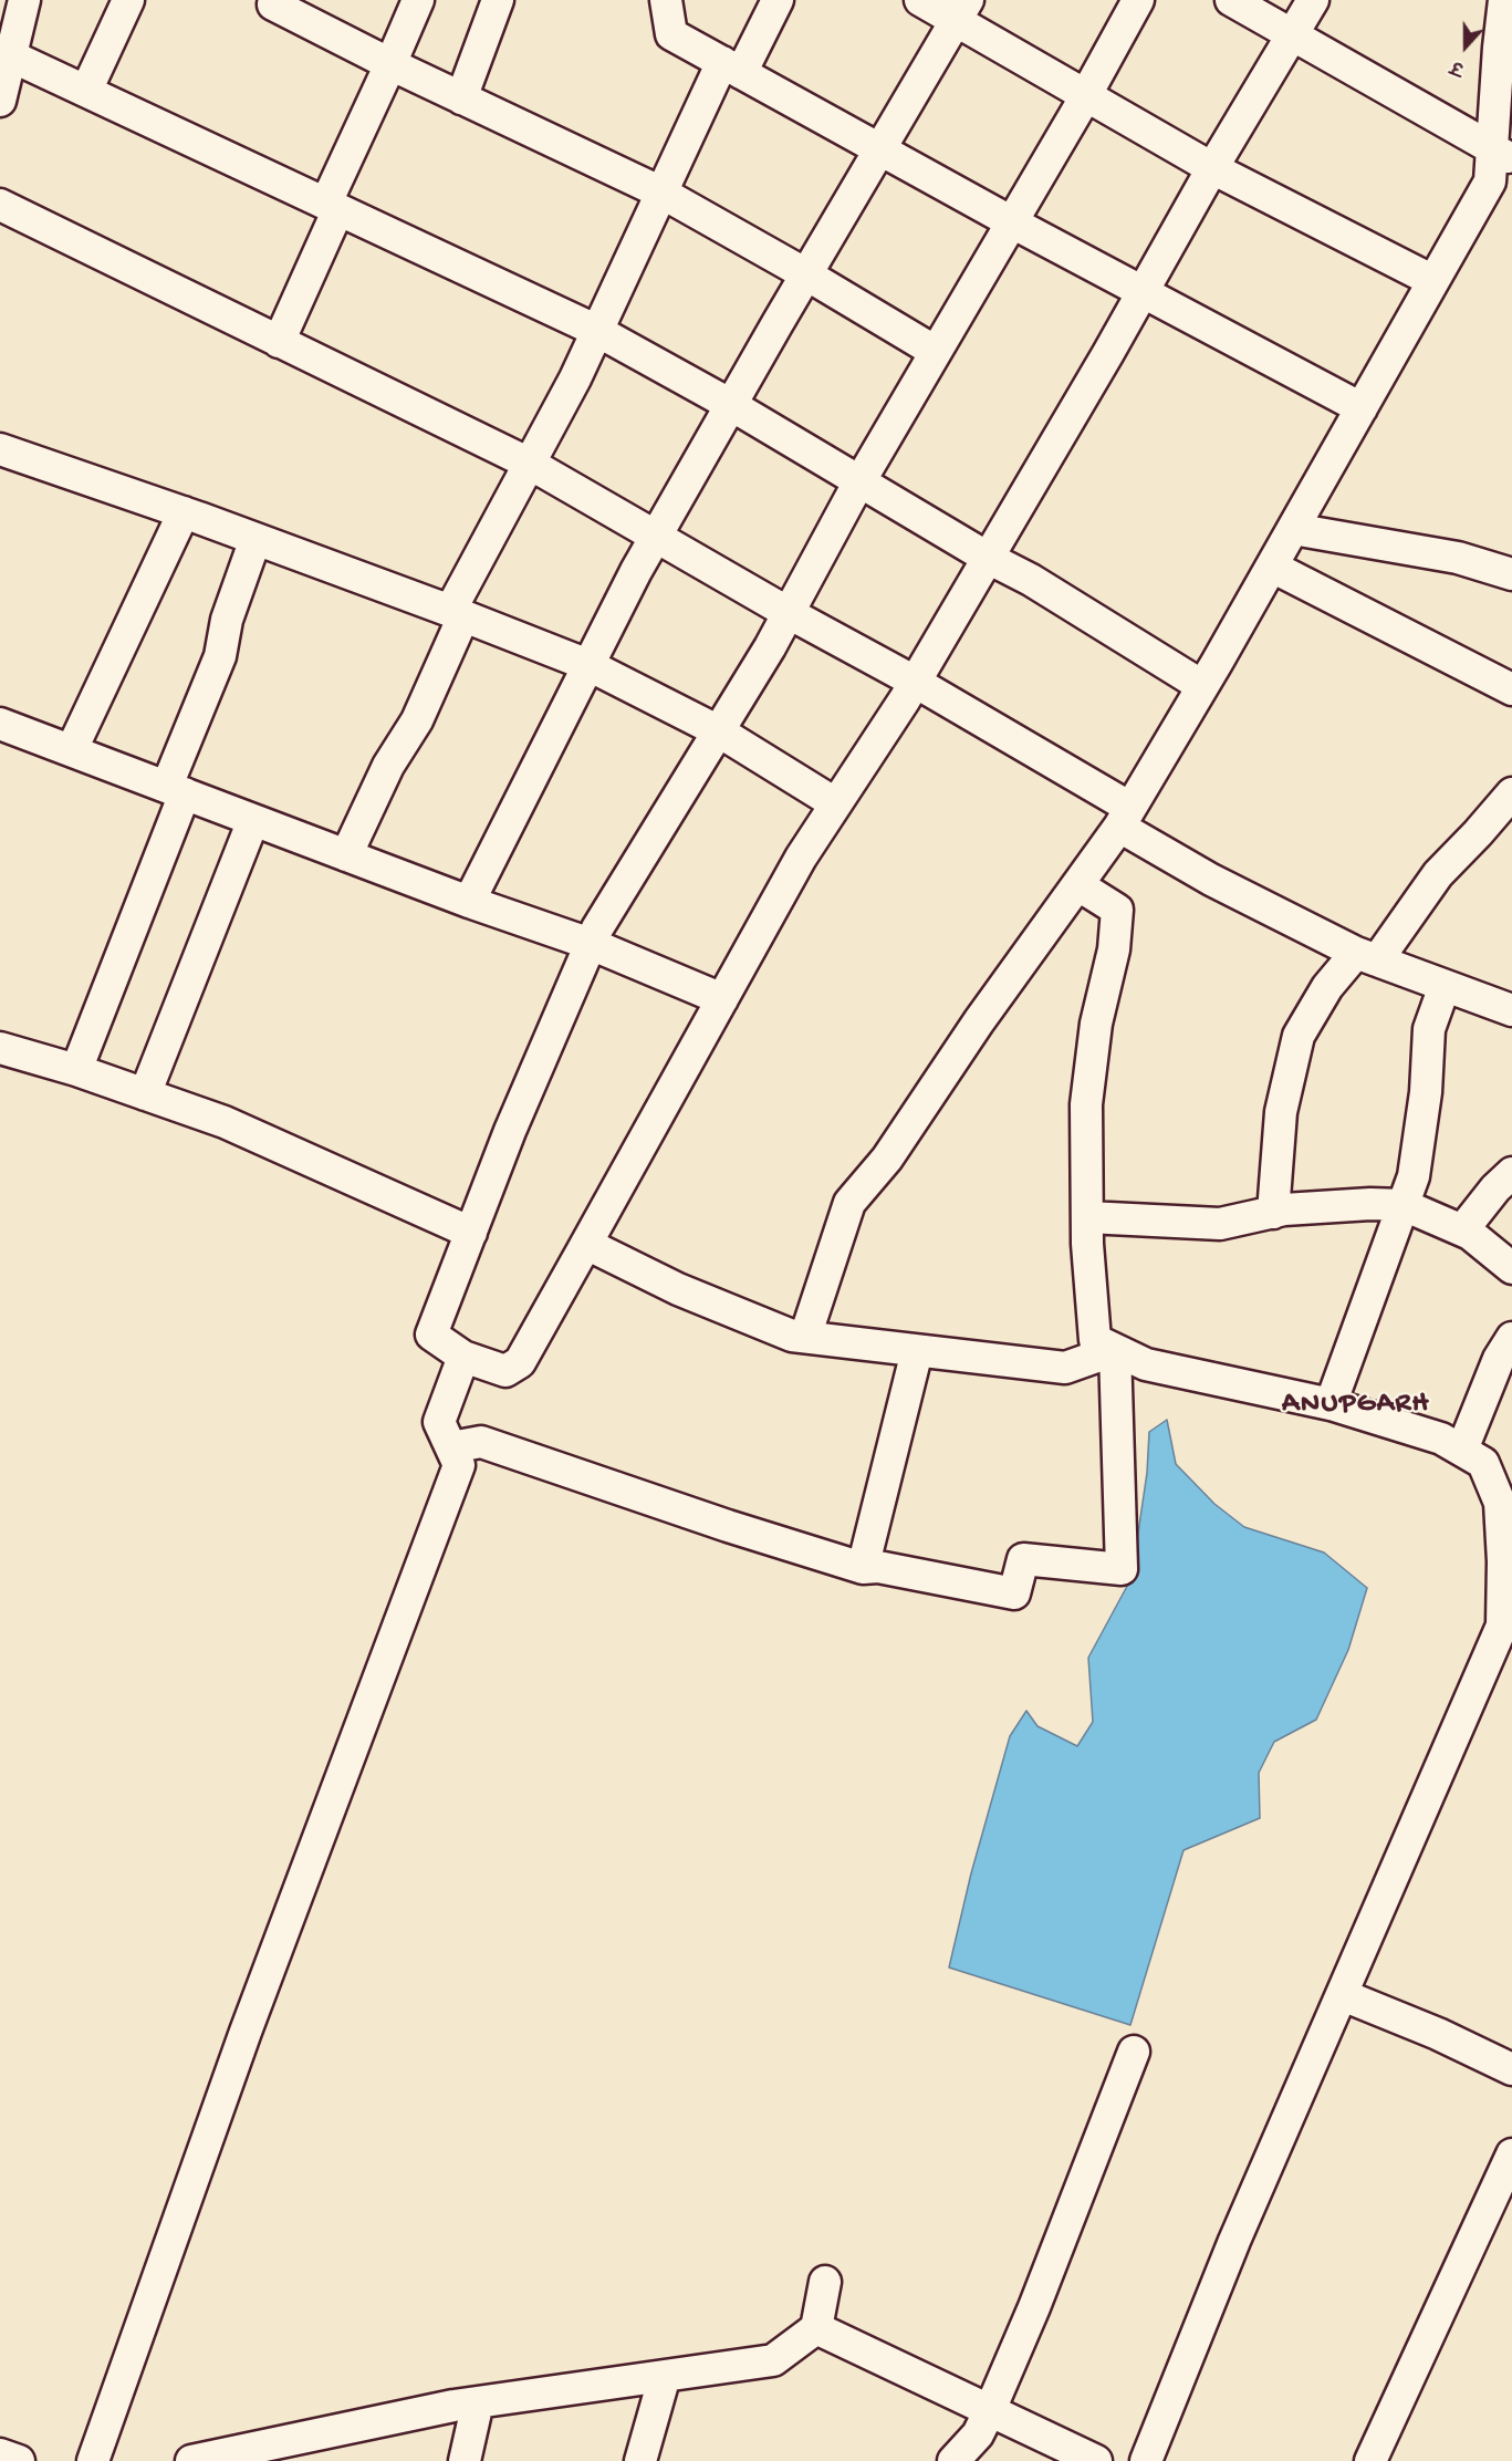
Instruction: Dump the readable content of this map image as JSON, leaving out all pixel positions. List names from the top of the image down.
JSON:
{
  "districts": ["ANUPGARH"],
  "north": "bottom"
}
